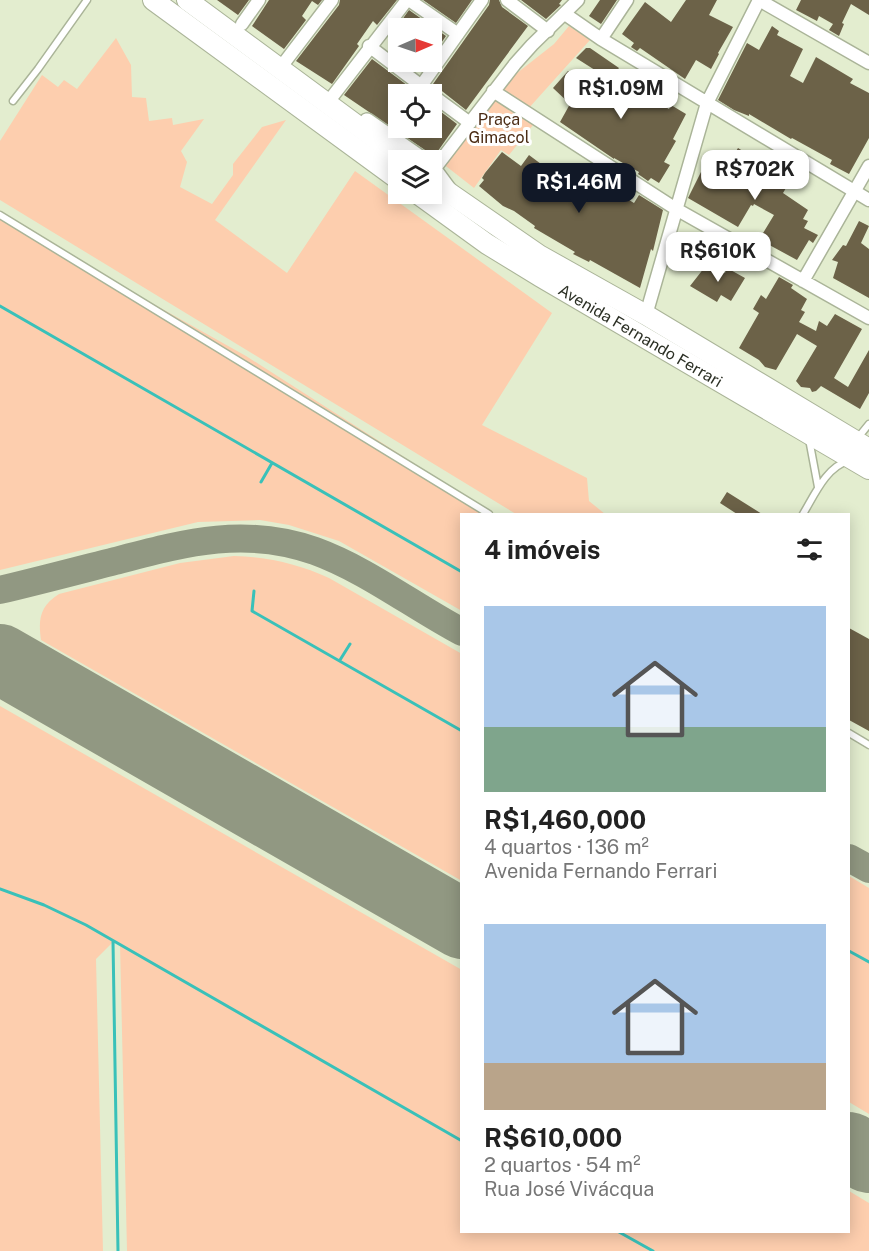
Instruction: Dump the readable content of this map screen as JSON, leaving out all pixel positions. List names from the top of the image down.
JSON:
{
  "streets": {
    "main road": ["Avenida Fernando Ferrari"]
  },
  "parks": ["Praça Gimacol"],
  "north": "right",
  "page": {
    "price": [
      "R$1.09M",
      "R$702K",
      "R$1.46M",
      "R$610K"
    ],
    "heading": "4 imóveis",
    "list": [
      {
        "name": "R$1,460,000",
        "note": "4 quartos · 136 m² · Avenida Fernando Ferrari"
      },
      {
        "name": "R$610,000",
        "note": "2 quartos · 54 m² · Rua José Vivácqua"
      }
    ]
  }
}
